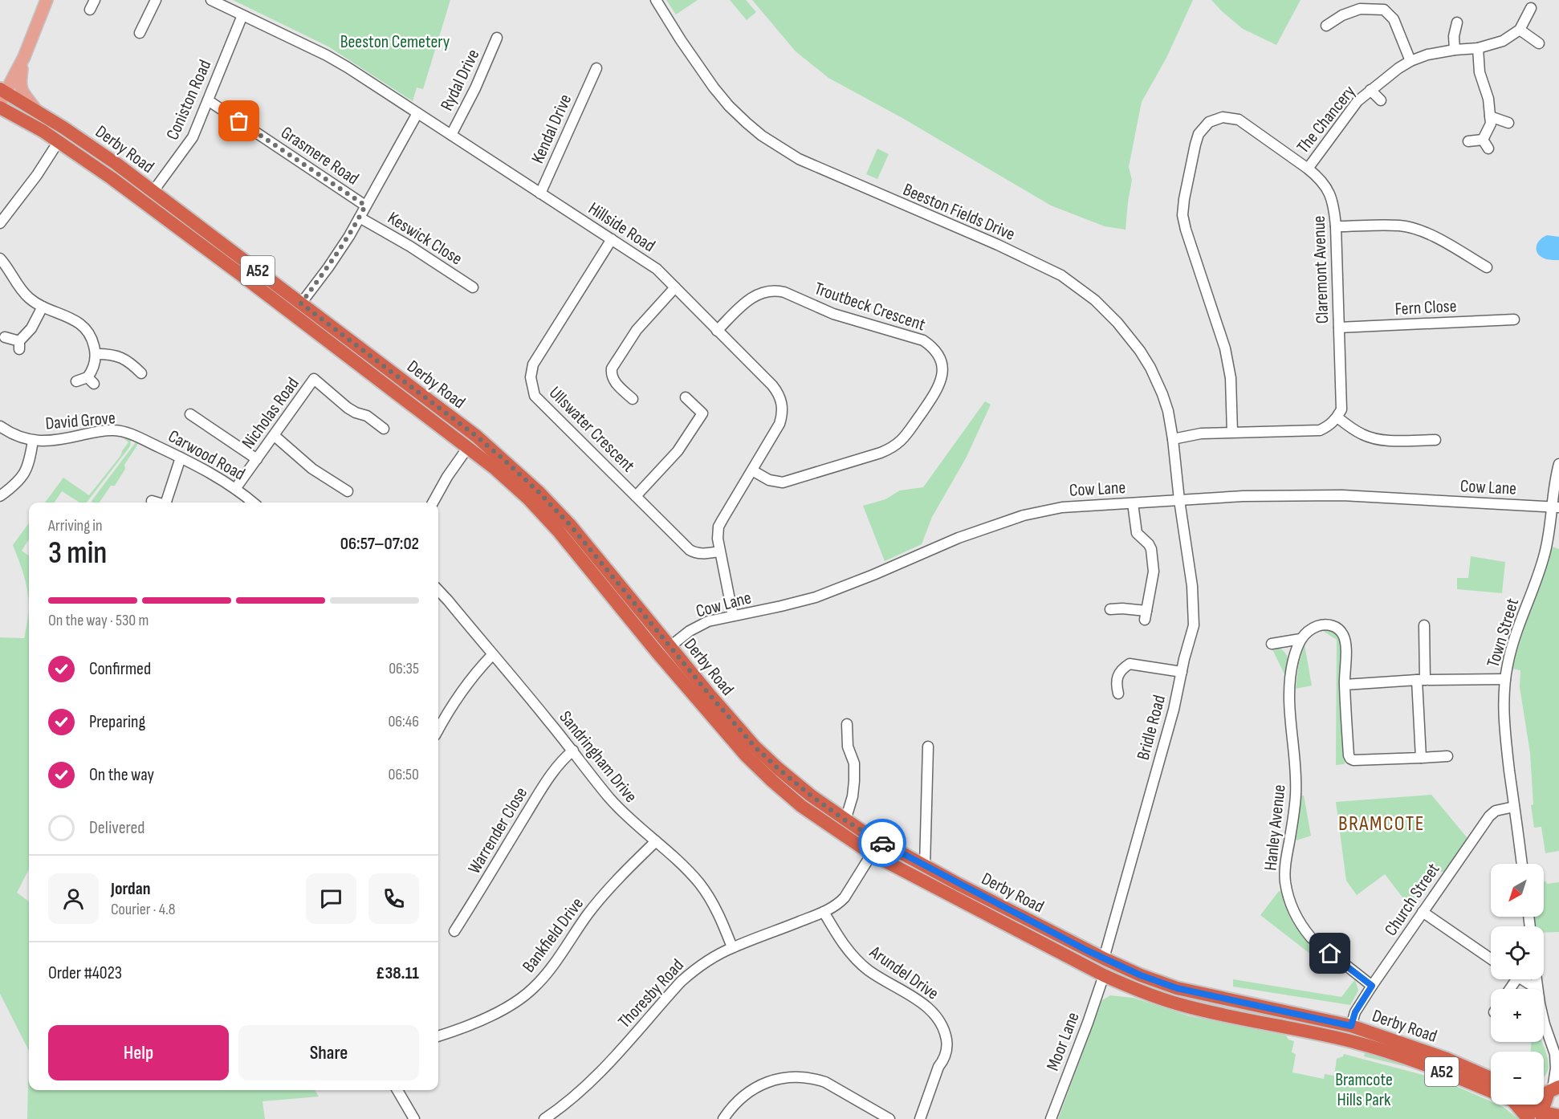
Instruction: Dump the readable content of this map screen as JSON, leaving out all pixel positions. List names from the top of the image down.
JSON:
{
  "streets": {
    "highway": ["Derby Road", "A52"],
    "street": [
      "Rydal Drive",
      "Coniston Road",
      "The Chancery",
      "Kendal Drive",
      "Grasmere Road",
      "Beeston Fields Drive",
      "Hillside Road",
      "Keswick Close",
      "Claremont Avenue",
      "Troutbeck Crescent",
      "Fern Close",
      "Nicholas Road",
      "David Grove",
      "Ullswater Crescent",
      "Carwood Road",
      "Cow Lane",
      "Town Street",
      "Bridle Road",
      "Sandringham Drive",
      "Hanley Avenue",
      "Warrender Close",
      "Church Street",
      "Bankfield Drive",
      "Arundel Drive",
      "Thoresby Road",
      "Moor Lane"
    ]
  },
  "crossings": [
    ["Rydal Drive", "Hillside Road"],
    ["Coniston Road", "Derby Road"],
    ["Coniston Road", "Grasmere Road"],
    ["Coniston Road", "Hillside Road"],
    ["The Chancery", "Claremont Avenue"],
    ["Kendal Drive", "Hillside Road"],
    ["Derby Road", "Cow Lane"],
    ["Derby Road", "Bridle Road"],
    ["Derby Road", "Church Street"],
    ["Derby Road", "Thoresby Road"],
    ["Derby Road", "Moor Lane"],
    ["Beeston Fields Drive", "Cow Lane"],
    ["Beeston Fields Drive", "Bridle Road"],
    ["Hillside Road", "Troutbeck Crescent"],
    ["Hillside Road", "Ullswater Crescent"],
    ["Hillside Road", "Cow Lane"],
    ["Claremont Avenue", "Fern Close"],
    ["Nicholas Road", "Carwood Road"],
    ["David Grove", "Carwood Road"],
    ["Cow Lane", "Town Street"],
    ["Cow Lane", "Bridle Road"],
    ["Town Street", "Church Street"],
    ["Sandringham Drive", "Warrender Close"],
    ["Sandringham Drive", "Bankfield Drive"],
    ["Sandringham Drive", "Thoresby Road"],
    ["Hanley Avenue", "Church Street"],
    ["Arundel Drive", "Thoresby Road"]
  ],
  "districts": ["BRAMCOTE"],
  "parks": ["Beeston Cemetery", "Bramcote Hills Park"],
  "north": "bottom left",
  "page": {
    "heading": ["3 min", "Arriving in", "06:57–07:02"],
    "panel": [
      "Jordan",
      "Courier · 4.8",
      "Order #4023",
      "£38.11"
    ],
    "bar": "On the way · 530 m",
    "list": [
      ["Confirmed", "06:35"],
      ["Preparing", "06:46"],
      ["On the way", "06:50"],
      "Delivered"
    ],
    "map_buttons": ["+", "−"],
    "buttons": ["Help", "Share"]
  }
}
